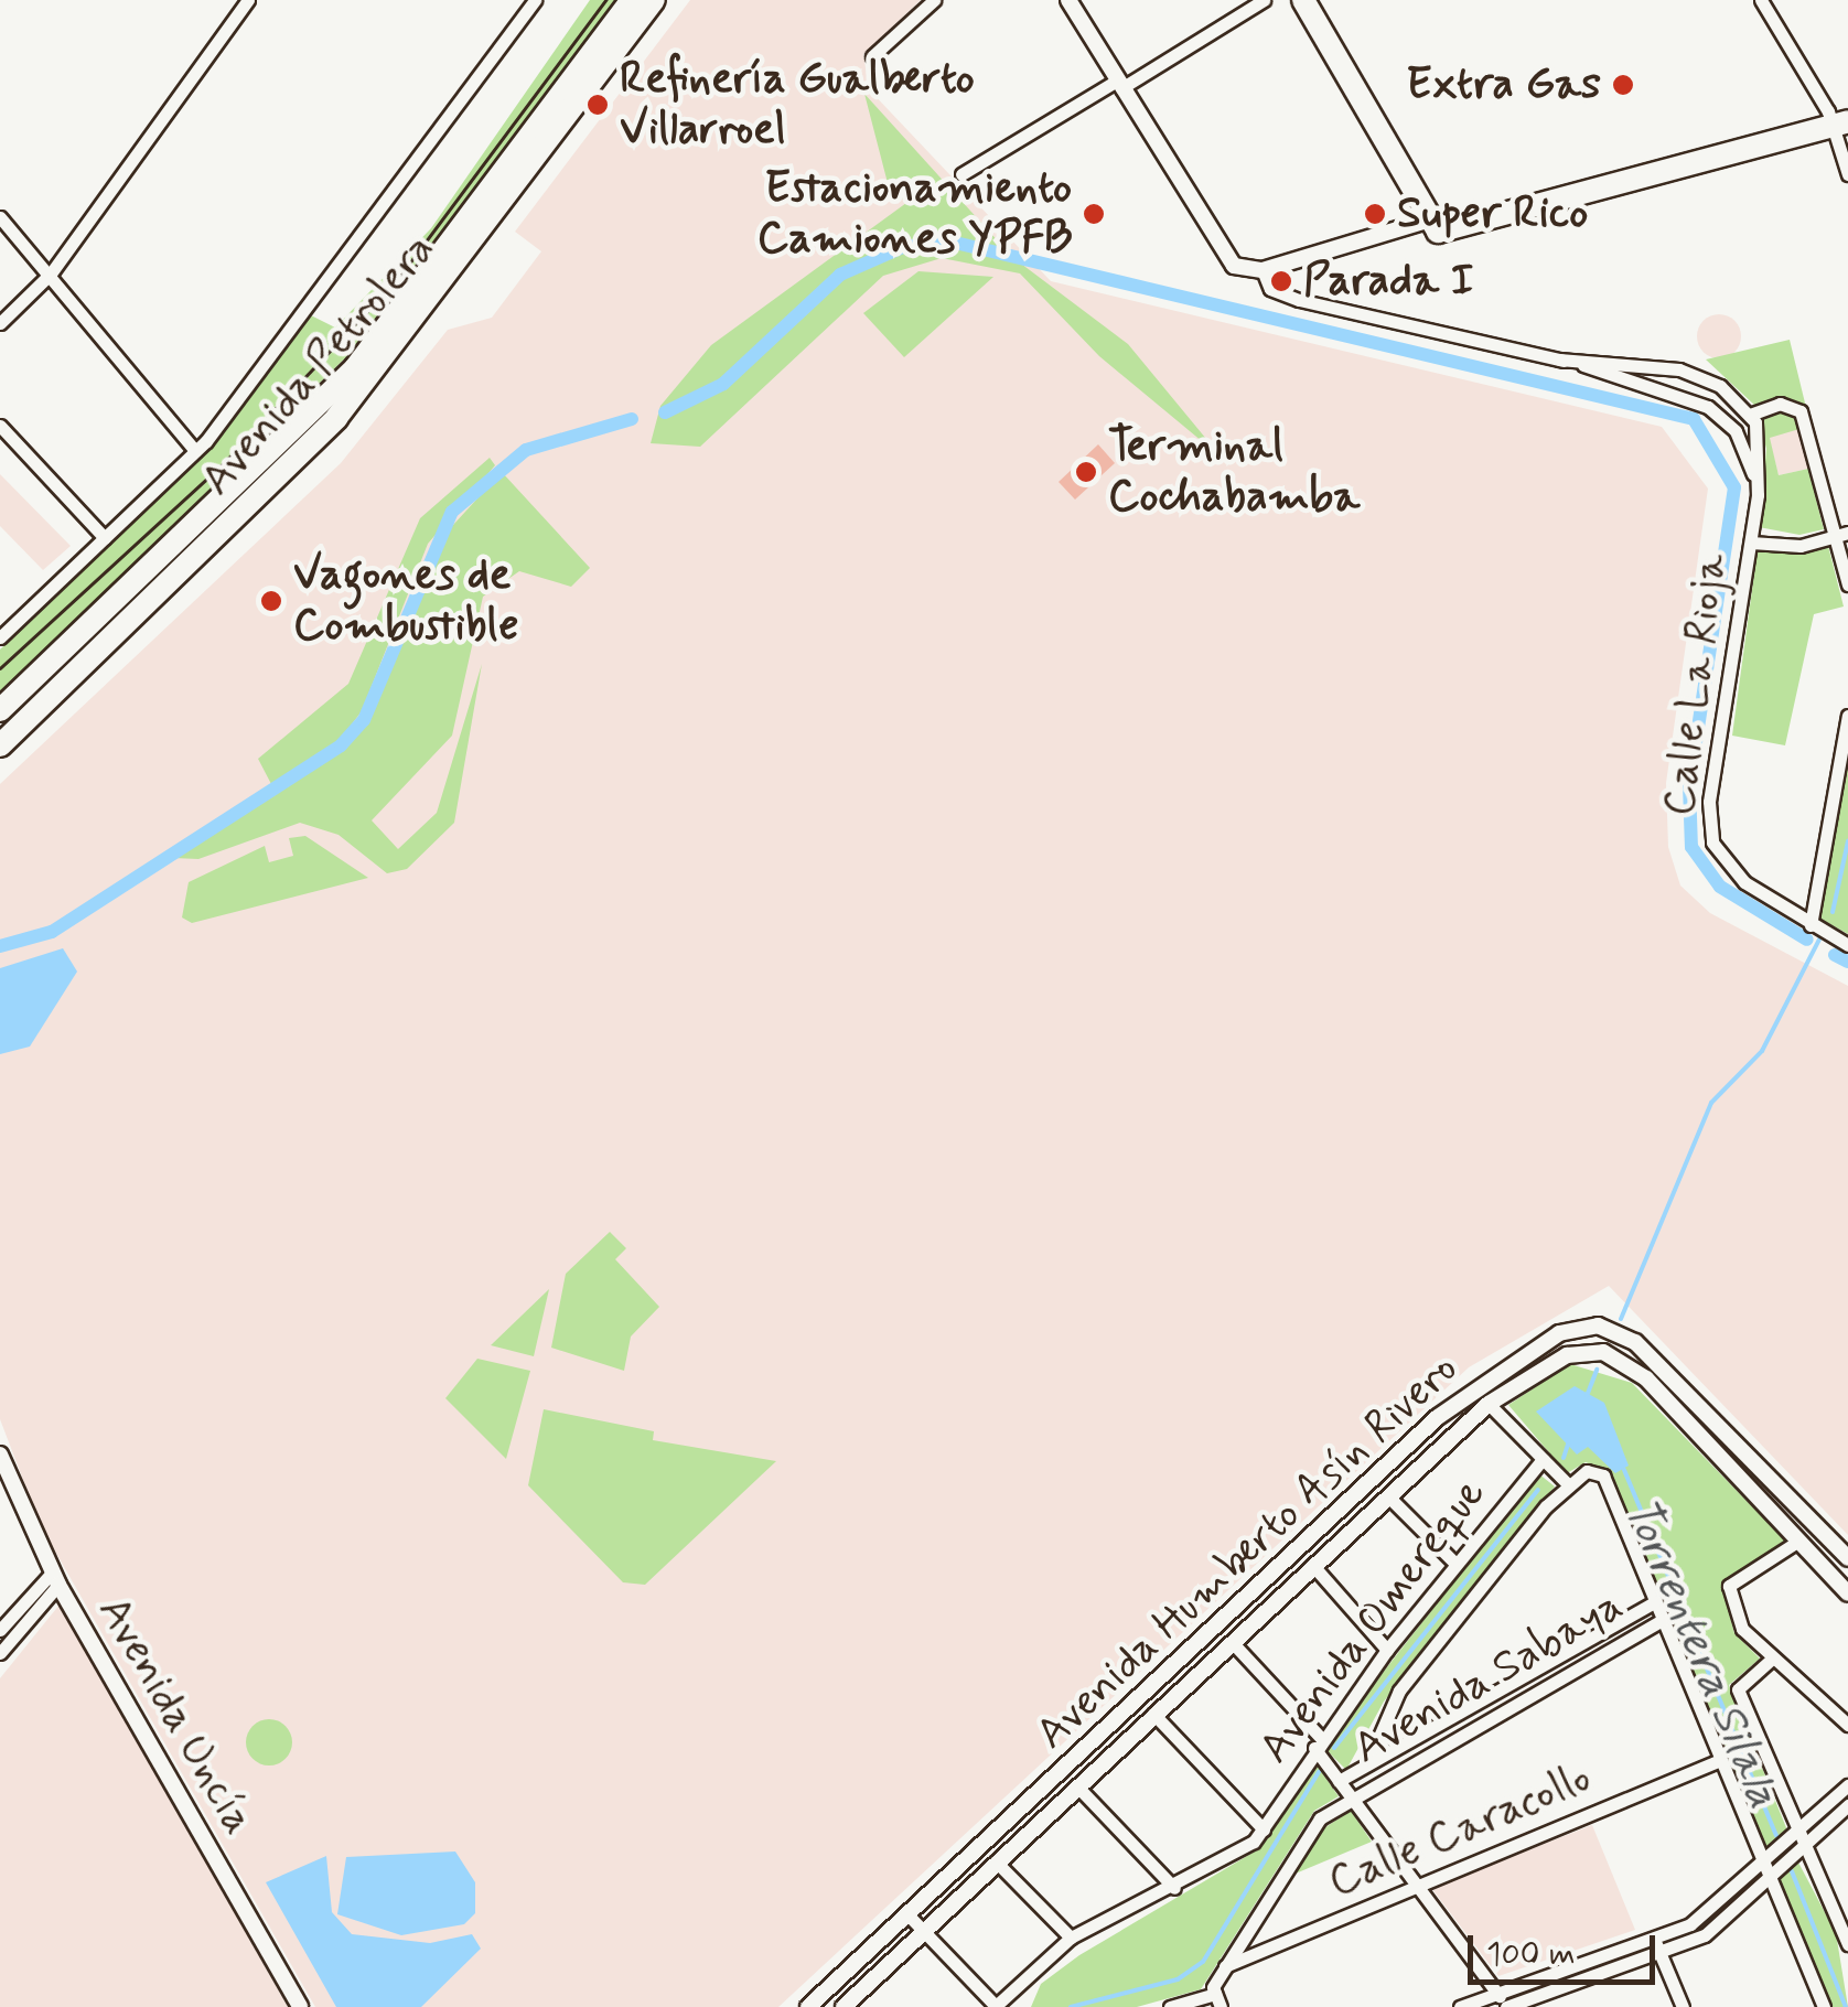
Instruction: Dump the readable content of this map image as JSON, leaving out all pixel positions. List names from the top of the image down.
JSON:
{
  "streets": {
    "highway": ["Avenida Petrolera"],
    "street": [
      "Calle La Rioja",
      "Avenida Humberto Asín Rivero",
      "Avenida Omereque",
      "Avenida Sabaya",
      "Avenida Uncía",
      "Calle Caracollo"
    ]
  },
  "crossings": [
    ["Avenida Omereque", "Avenida Sabaya"],
    ["Avenida Omereque", "Calle Caracollo"]
  ],
  "water": ["Torrentera Silala"],
  "places": [
    "Extra Gas",
    "Refinería Gualberto Villarroel",
    "Estacionamiento Camiones YPFB",
    "Super Rico",
    "Parada I",
    "Terminal Cochabamba",
    "Vagones de Combustible"
  ],
  "scale_bar": "100 m"
}
